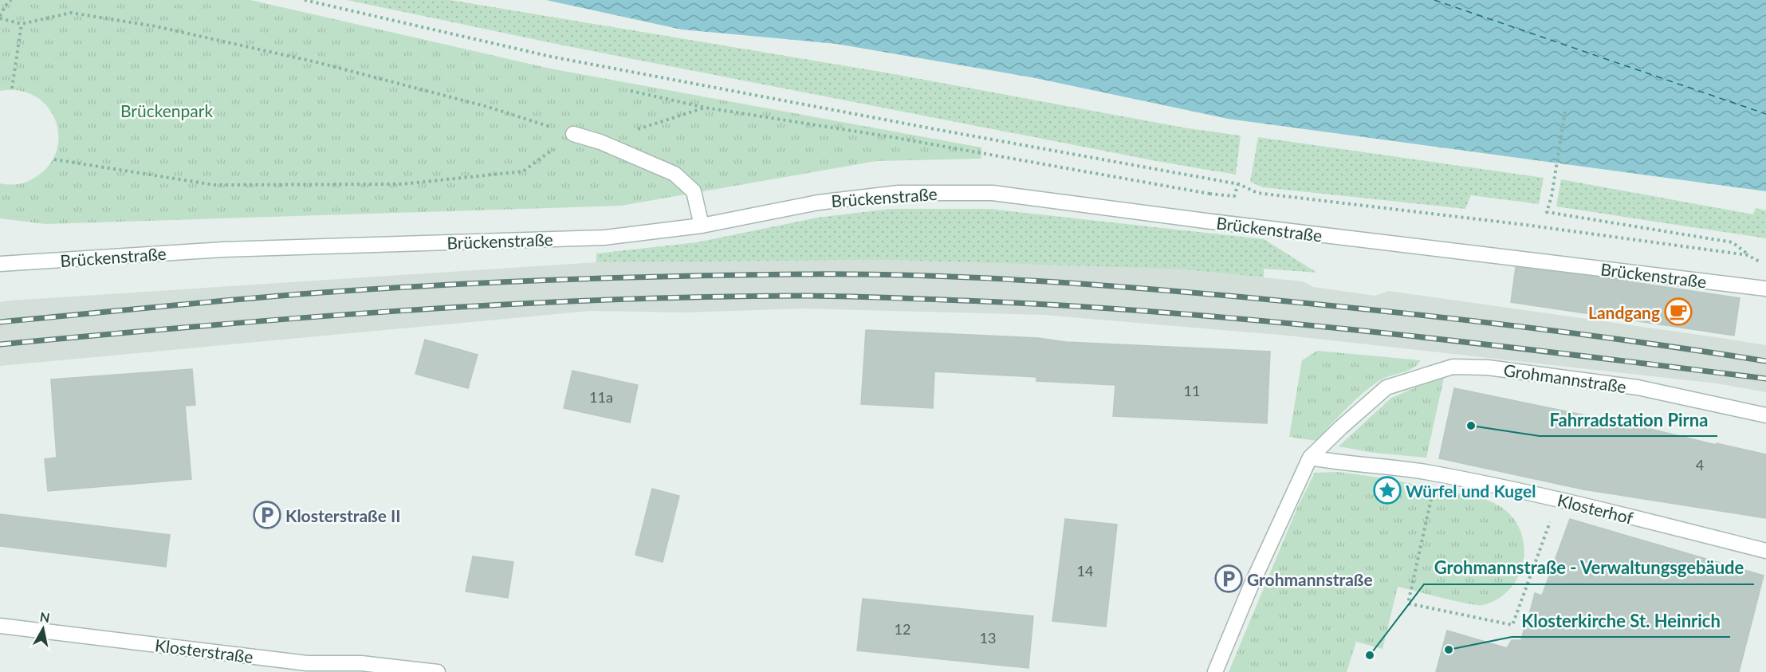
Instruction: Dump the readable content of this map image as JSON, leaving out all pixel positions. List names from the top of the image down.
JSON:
{
  "streets": {
    "street": [
      "Brückenstraße",
      "Grohmannstraße",
      "Klosterhof",
      "Klosterstraße"
    ]
  },
  "crossings": [
    ["Grohmannstraße", "Klosterhof"]
  ],
  "parks": ["Brückenpark"],
  "places": {
    "cafe": ["Landgang"],
    "other": ["Fahrradstation Pirna", "Klosterkirche St. Heinrich", "Grohmannstraße - Verwaltungsgebäude"],
    "place": ["Würfel und Kugel"],
    "parking": ["Klosterstraße II", "Grohmannstraße"]
  },
  "house_numbers": [
    "11",
    "11a",
    "4",
    "14",
    "12",
    "13"
  ],
  "north": "top"
}
